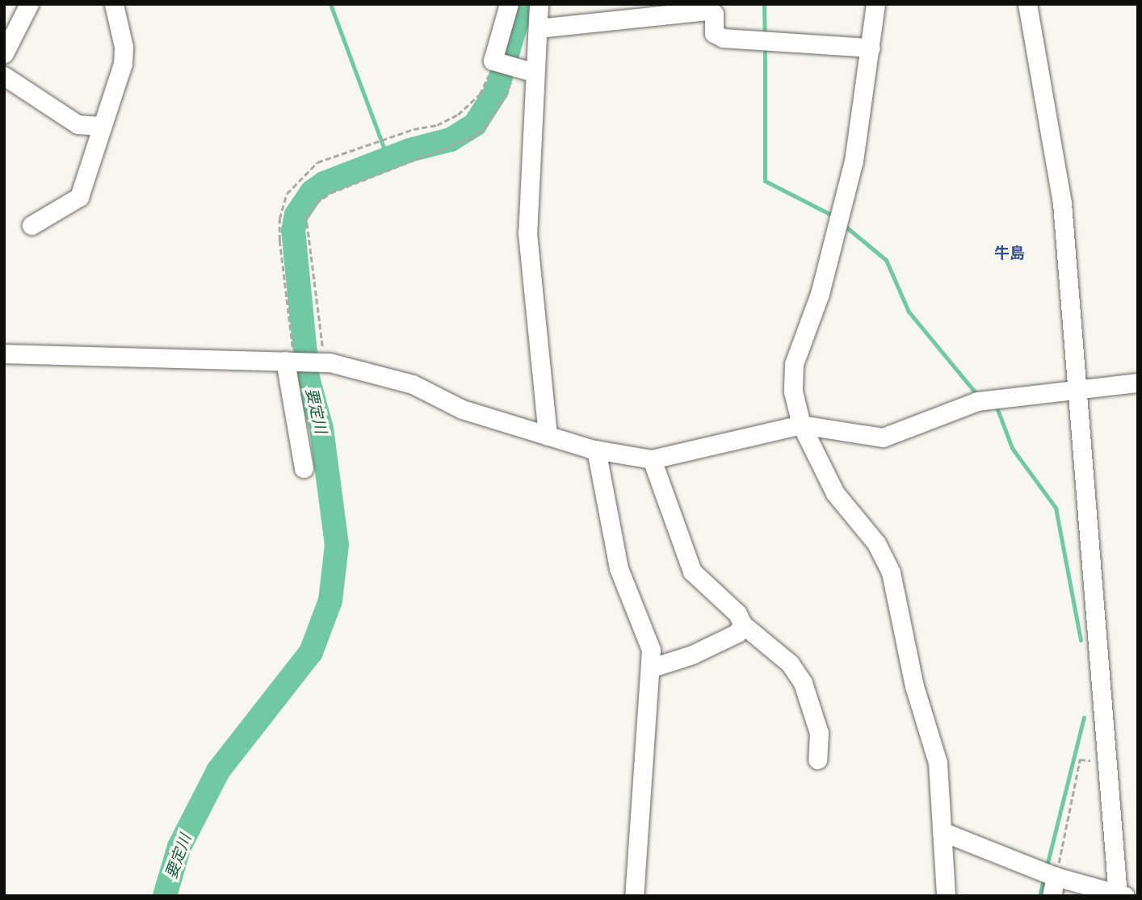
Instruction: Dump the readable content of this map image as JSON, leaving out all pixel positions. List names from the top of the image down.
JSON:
{
  "districts": ["牛島"],
  "water": ["要定川"]
}
